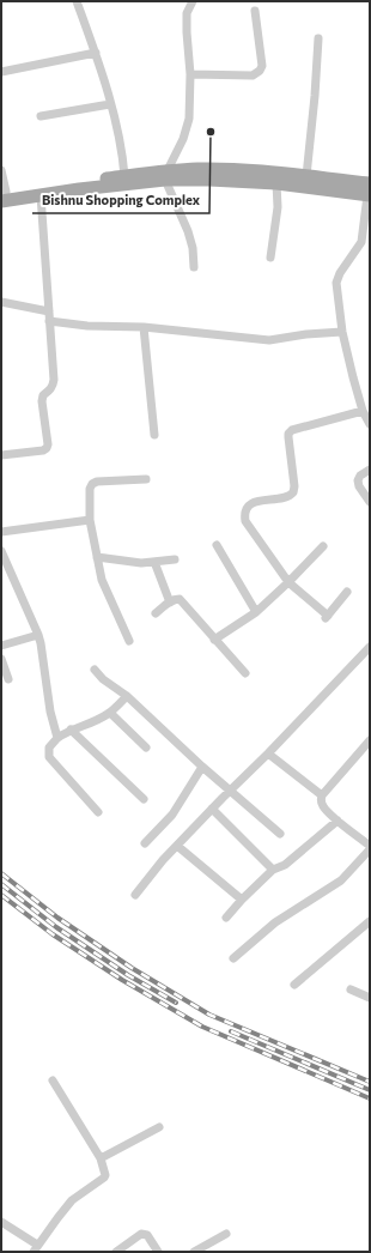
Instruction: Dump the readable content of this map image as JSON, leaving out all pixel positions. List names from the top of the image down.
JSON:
{
  "places": ["Bishnu Shopping Complex"]
}
